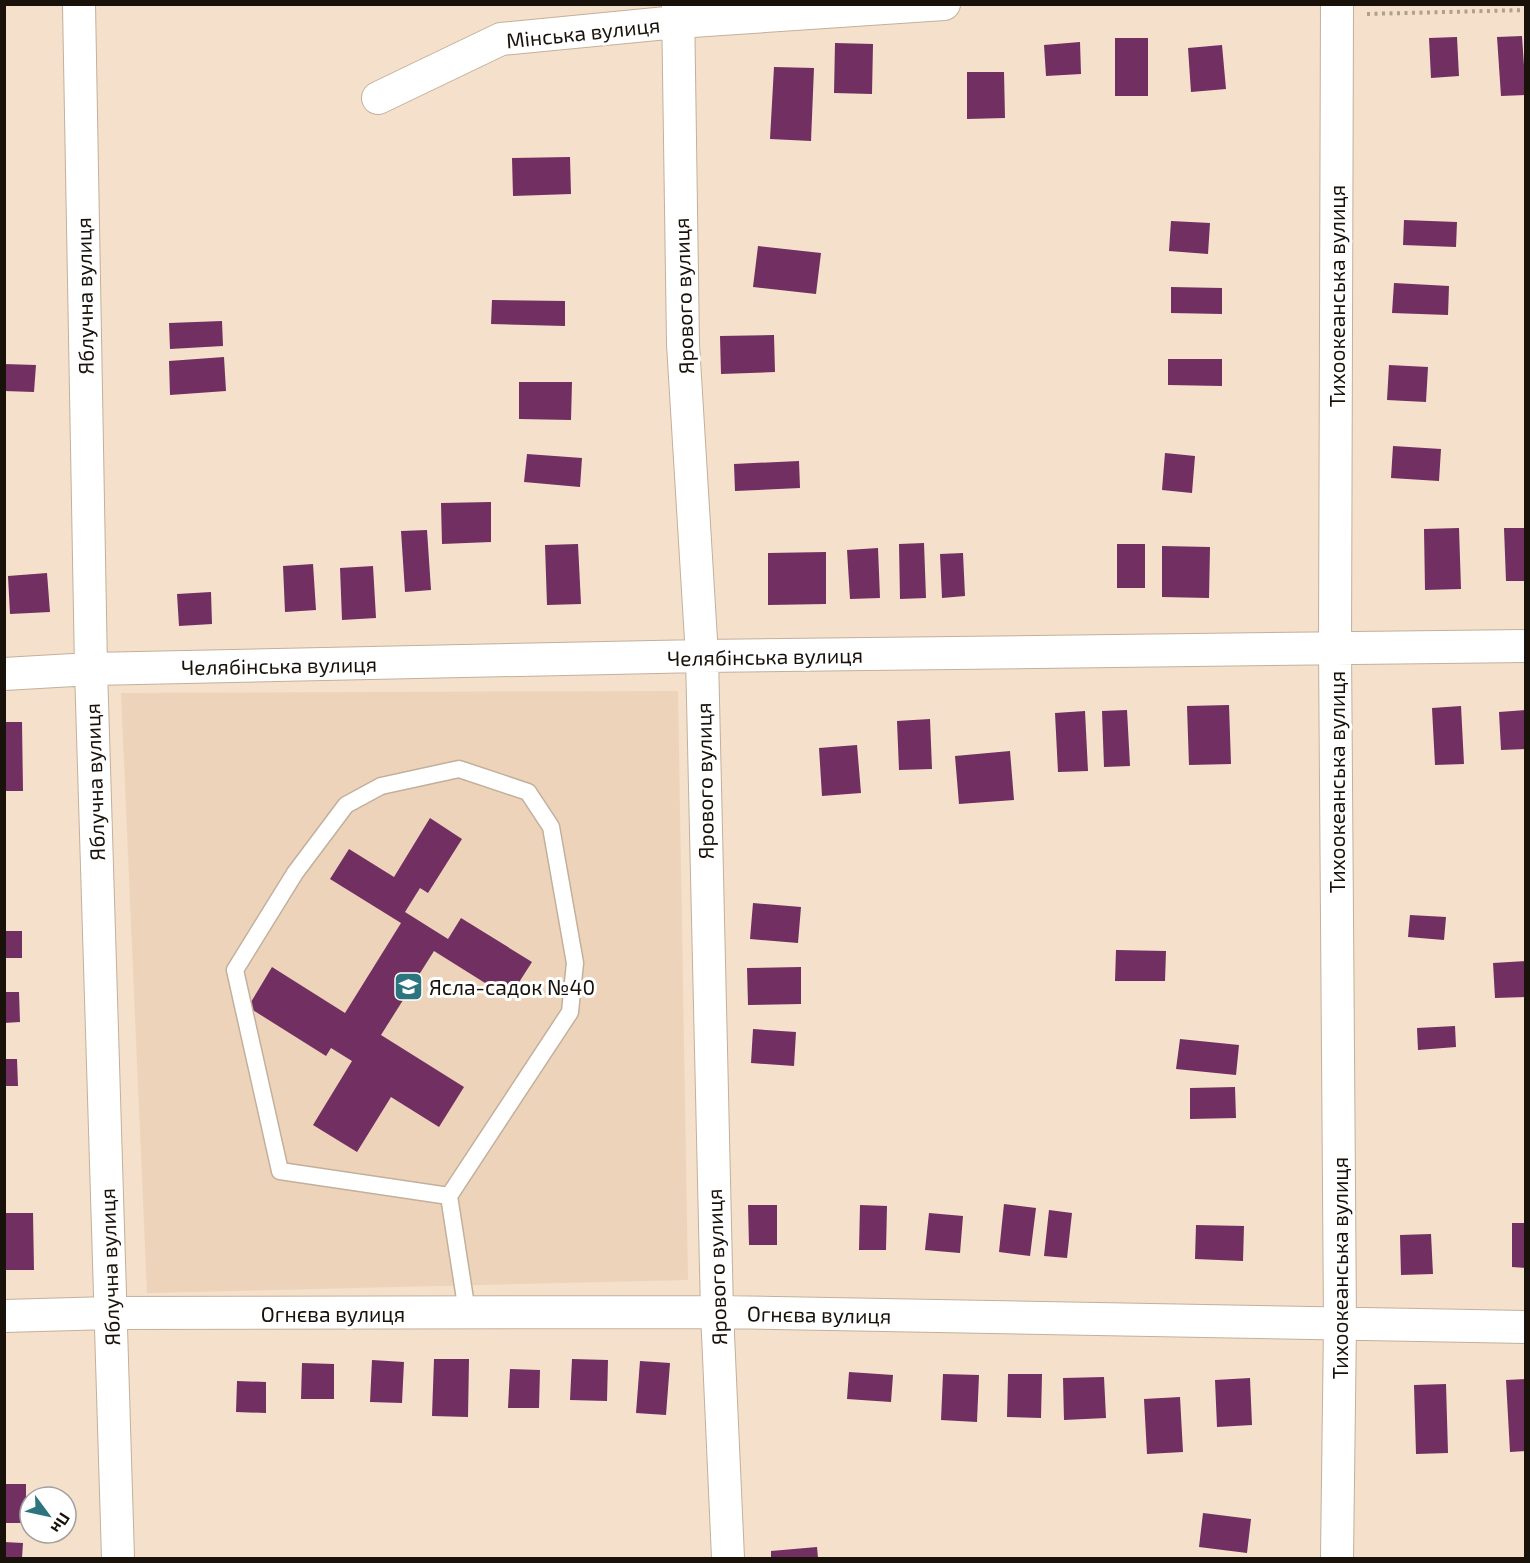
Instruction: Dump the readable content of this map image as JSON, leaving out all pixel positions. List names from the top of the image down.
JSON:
{
  "streets": {
    "street": [
      "Мінська вулиця",
      "Яблучна вулиця",
      "Ярового вулиця",
      "Тихоокеанська вулиця",
      "Челябінська вулиця",
      "Огнєва вулиця"
    ]
  },
  "crossings": [
    ["Мінська вулиця", "Ярового вулиця"],
    ["Яблучна вулиця", "Челябінська вулиця"],
    ["Яблучна вулиця", "Огнєва вулиця"],
    ["Ярового вулиця", "Челябінська вулиця"],
    ["Ярового вулиця", "Огнєва вулиця"],
    ["Тихоокеанська вулиця", "Челябінська вулиця"],
    ["Тихоокеанська вулиця", "Огнєва вулиця"]
  ],
  "places": {
    "school or university": ["Ясла-садок №40"]
  },
  "north": "bottom right"
}
